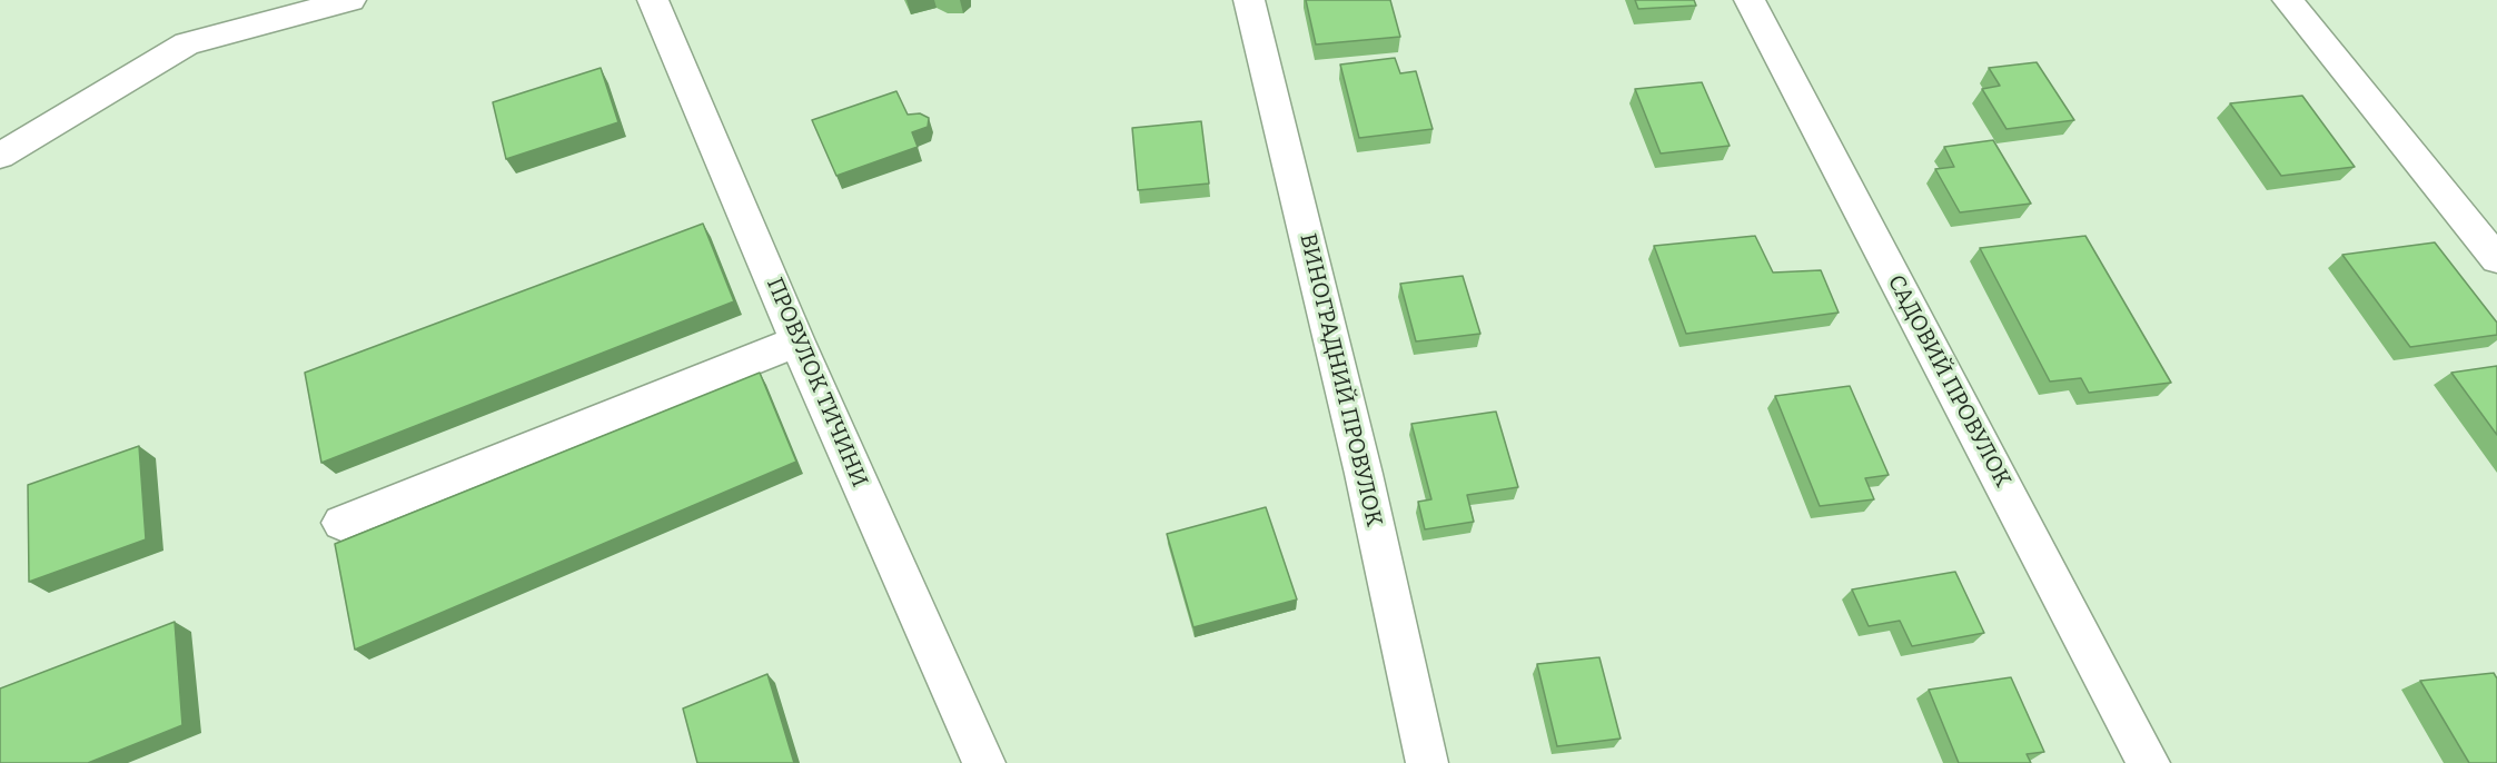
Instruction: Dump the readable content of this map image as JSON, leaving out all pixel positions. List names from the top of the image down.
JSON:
{
  "streets": {
    "street": ["ВИНОГРАДНИЙ ПРОВУЛОК", "САДОВИЙ ПРОВУЛОК", "ПРОВУЛОК ТИЧИНИ"]
  }
}
